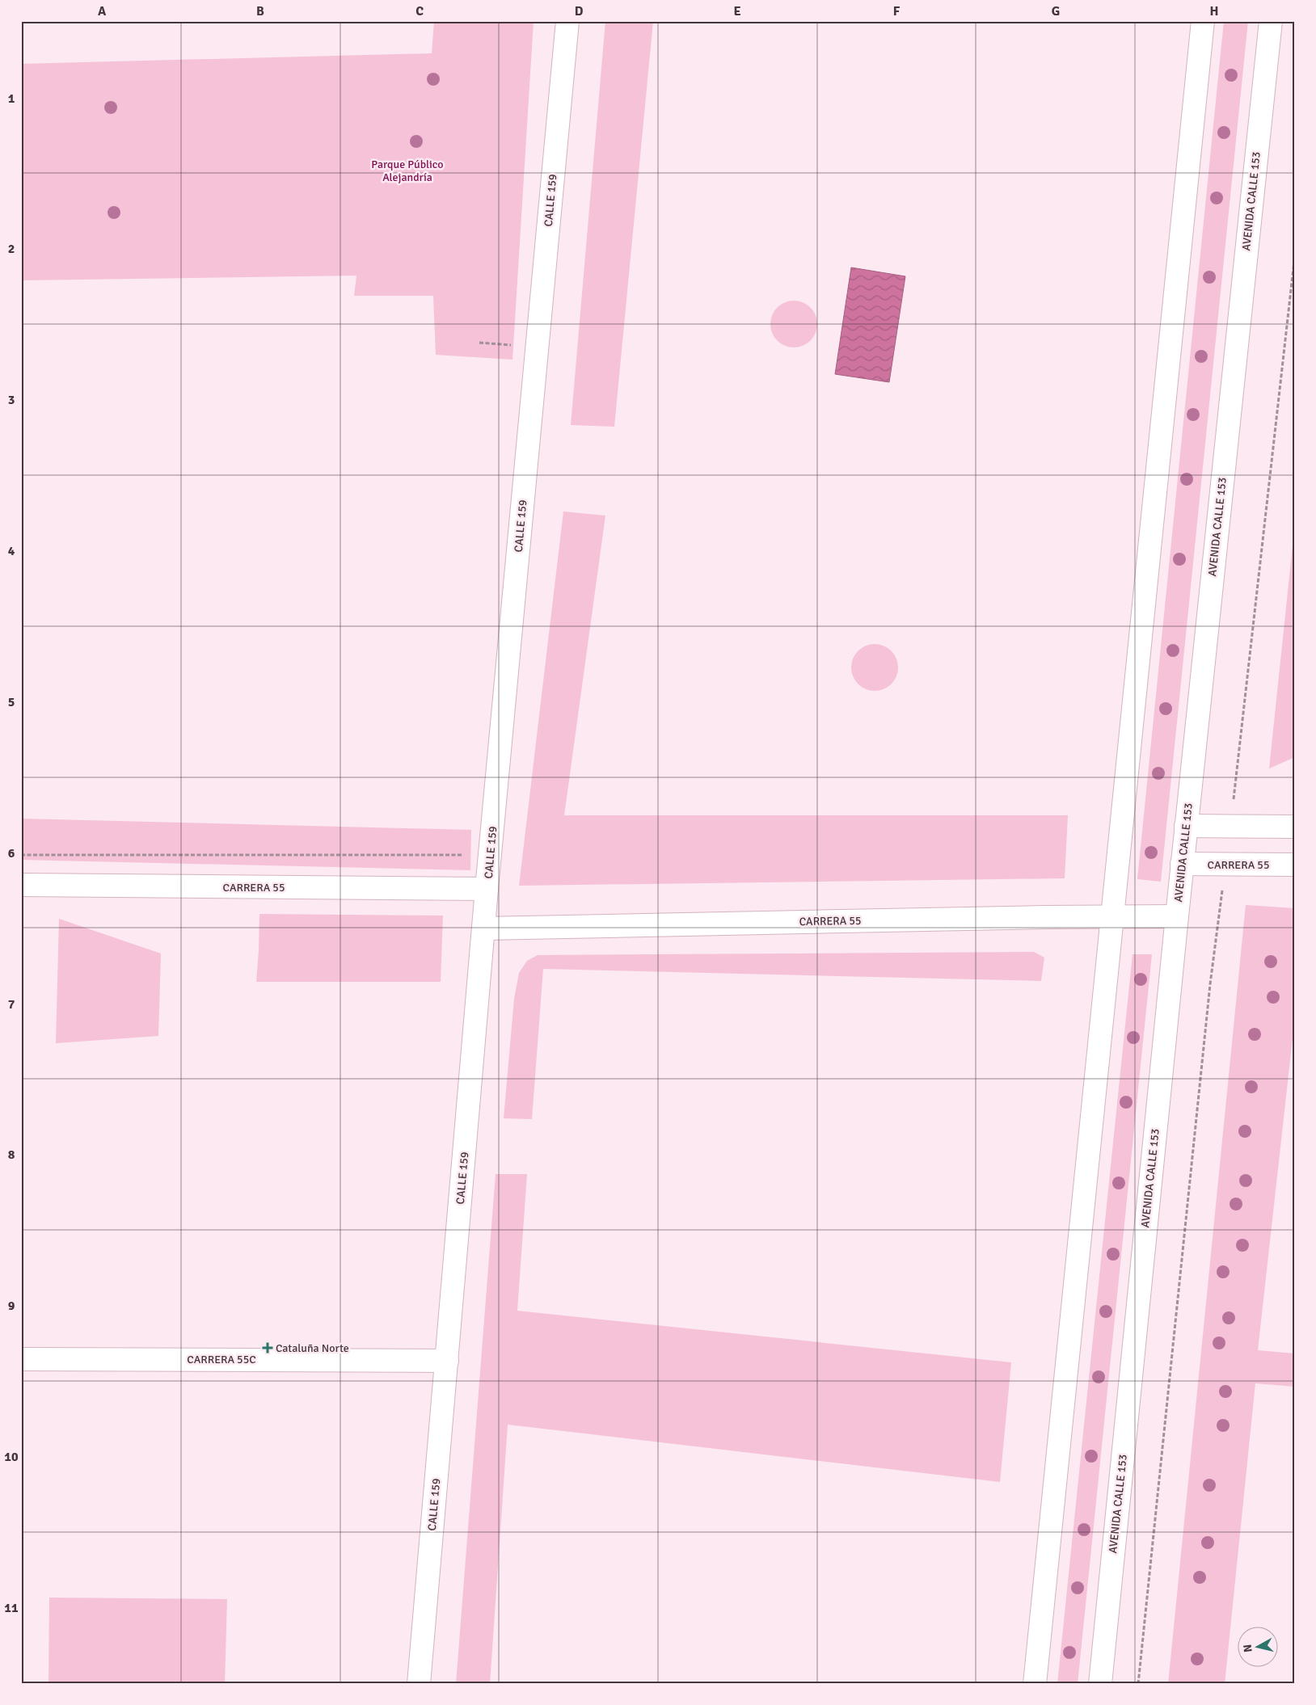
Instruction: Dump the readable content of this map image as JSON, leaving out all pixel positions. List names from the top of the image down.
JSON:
{
  "streets": {
    "street": [
      "CALLE 159",
      "AVENIDA CALLE 153",
      "CARRERA 55",
      "CARRERA 55C"
    ]
  },
  "crossings": [
    ["CALLE 159", "CARRERA 55"],
    ["CALLE 159", "CARRERA 55C"],
    ["AVENIDA CALLE 153", "CARRERA 55"]
  ],
  "parks": ["Parque Público Alejandría"],
  "places": {
    "health": ["Cataluña Norte"]
  },
  "north": "left",
  "grid": {
    "columns": [
      "A",
      "B",
      "C",
      "D",
      "E",
      "F",
      "G",
      "H"
    ],
    "rows": [
      "1",
      "2",
      "3",
      "4",
      "5",
      "6",
      "7",
      "8",
      "9",
      "10",
      "11"
    ]
  }
}
